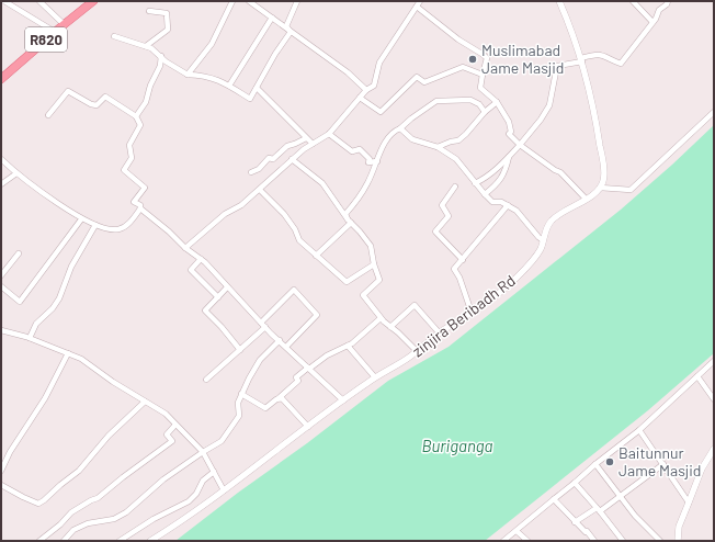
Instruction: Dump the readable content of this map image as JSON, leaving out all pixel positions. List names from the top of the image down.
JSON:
{
  "streets": {
    "main road": ["R820"],
    "street": ["zinjira Beribadh Rd"]
  },
  "water": ["Buriganga"],
  "places": ["Muslimabad Jame Masjid", "Baitunnur Jame Masjid"]
}
